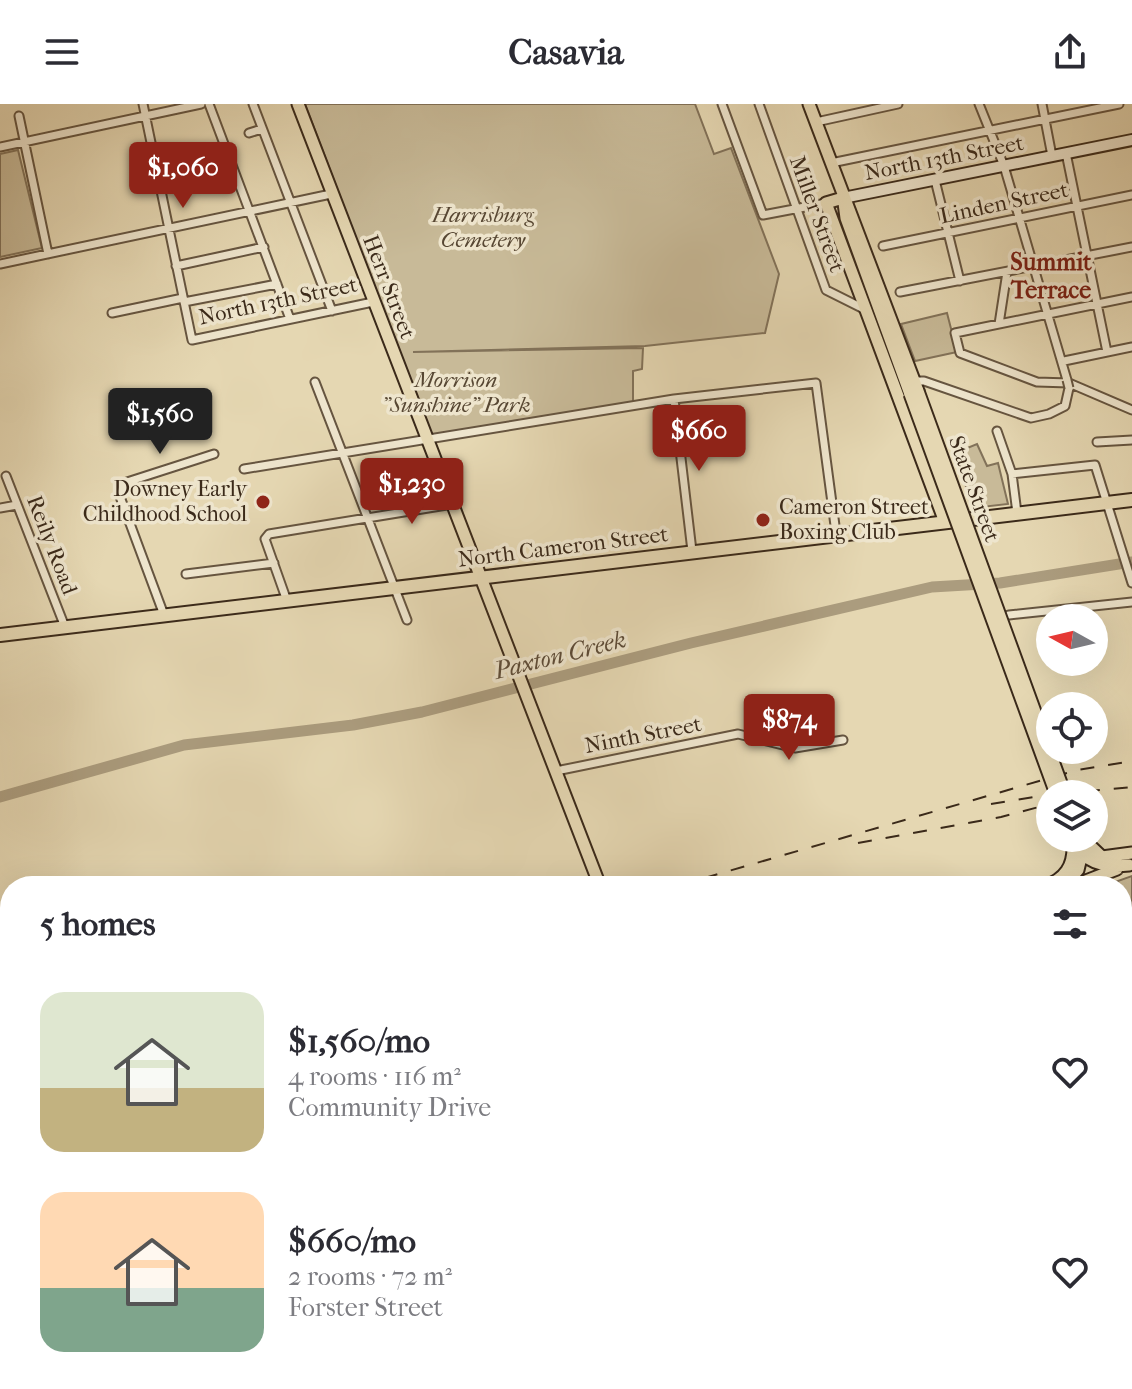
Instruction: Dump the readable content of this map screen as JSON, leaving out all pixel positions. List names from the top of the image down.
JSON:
{
  "streets": {
    "highway": ["North Cameron Street"],
    "main road": ["North 13th Street", "Herr Street", "State Street"],
    "street": [
      "Linden Street",
      "Miller Street",
      "Reily Road",
      "Ninth Street"
    ]
  },
  "crossings": [
    ["North 13th Street", "Miller Street"],
    ["North 13th Street", "Herr Street"],
    ["North 13th Street", "State Street"],
    ["Miller Street", "State Street"],
    ["Herr Street", "North Cameron Street"],
    ["Herr Street", "Ninth Street"],
    ["State Street", "North Cameron Street"],
    ["Reily Road", "North Cameron Street"]
  ],
  "districts": ["Summit Terrace"],
  "water": ["Paxton Creek"],
  "parks": ["Harrisburg Cemetery", "Morrison \"Sunshine\" Park"],
  "places": ["Downey Early Childhood School", "Cameron Street Boxing Club"],
  "north": "left",
  "page": {
    "header": "Casavia",
    "price": [
      "$1,060",
      "$1,560",
      "$660",
      "$1,230",
      "$874"
    ],
    "heading": "5 homes",
    "list": [
      {
        "name": "$1,560/mo",
        "note": "4 rooms · 116 m² · Community Drive"
      },
      {
        "name": "$660/mo",
        "note": "2 rooms · 72 m² · Forster Street"
      }
    ]
  }
}
